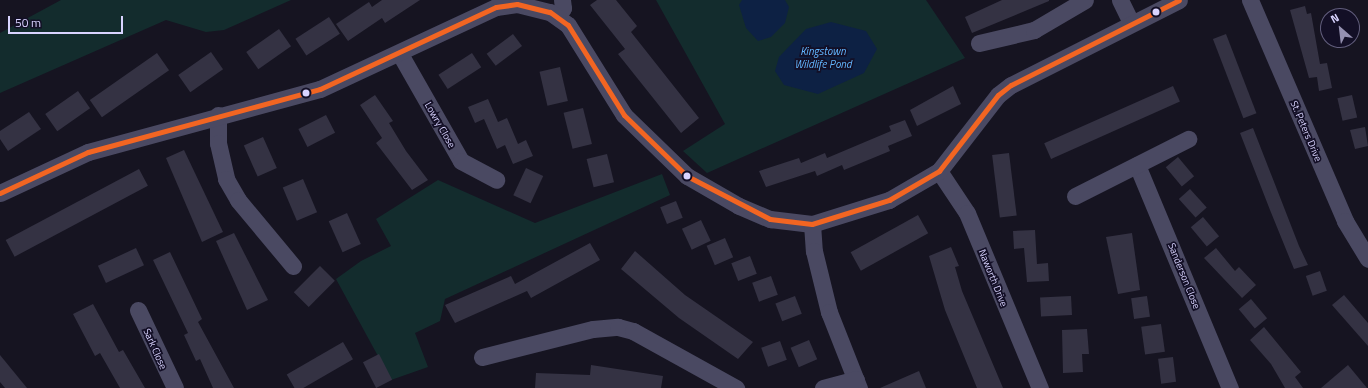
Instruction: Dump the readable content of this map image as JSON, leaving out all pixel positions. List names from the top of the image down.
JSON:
{
  "streets": {
    "street": [
      "Lowry Close",
      "St. Peters Drive",
      "Sanderson Close",
      "Naworth Drive",
      "Sark Close"
    ]
  },
  "water": ["Kingstown Wildlife Pond"],
  "scale_bar": "50 m",
  "north": "top left"
}
